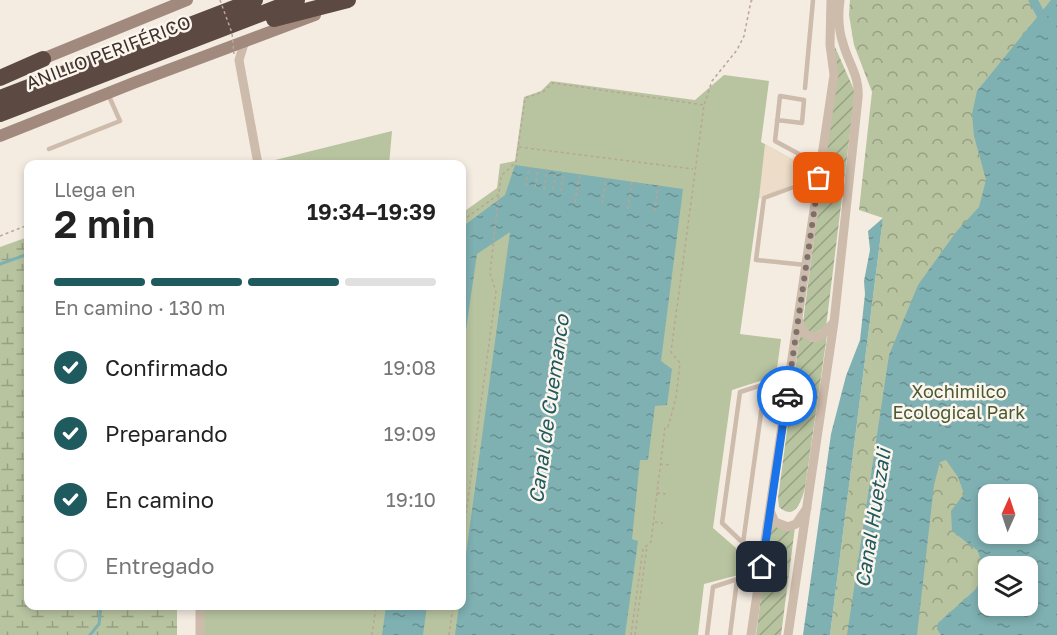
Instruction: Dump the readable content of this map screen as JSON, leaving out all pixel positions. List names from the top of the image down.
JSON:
{
  "streets": {
    "highway": ["ANILLO PERIFÉRICO"]
  },
  "water": ["Canal de Cuemanco", "Canal Huetzali"],
  "parks": ["Xochimilco Ecological Park"],
  "north": "top",
  "page": {
    "heading": ["2 min", "Llega en", "19:34–19:39"],
    "bar": "En camino · 130 m",
    "list": [
      ["Confirmado", "19:08"],
      ["Preparando", "19:09"],
      ["En camino", "19:10"],
      "Entregado"
    ]
  }
}
